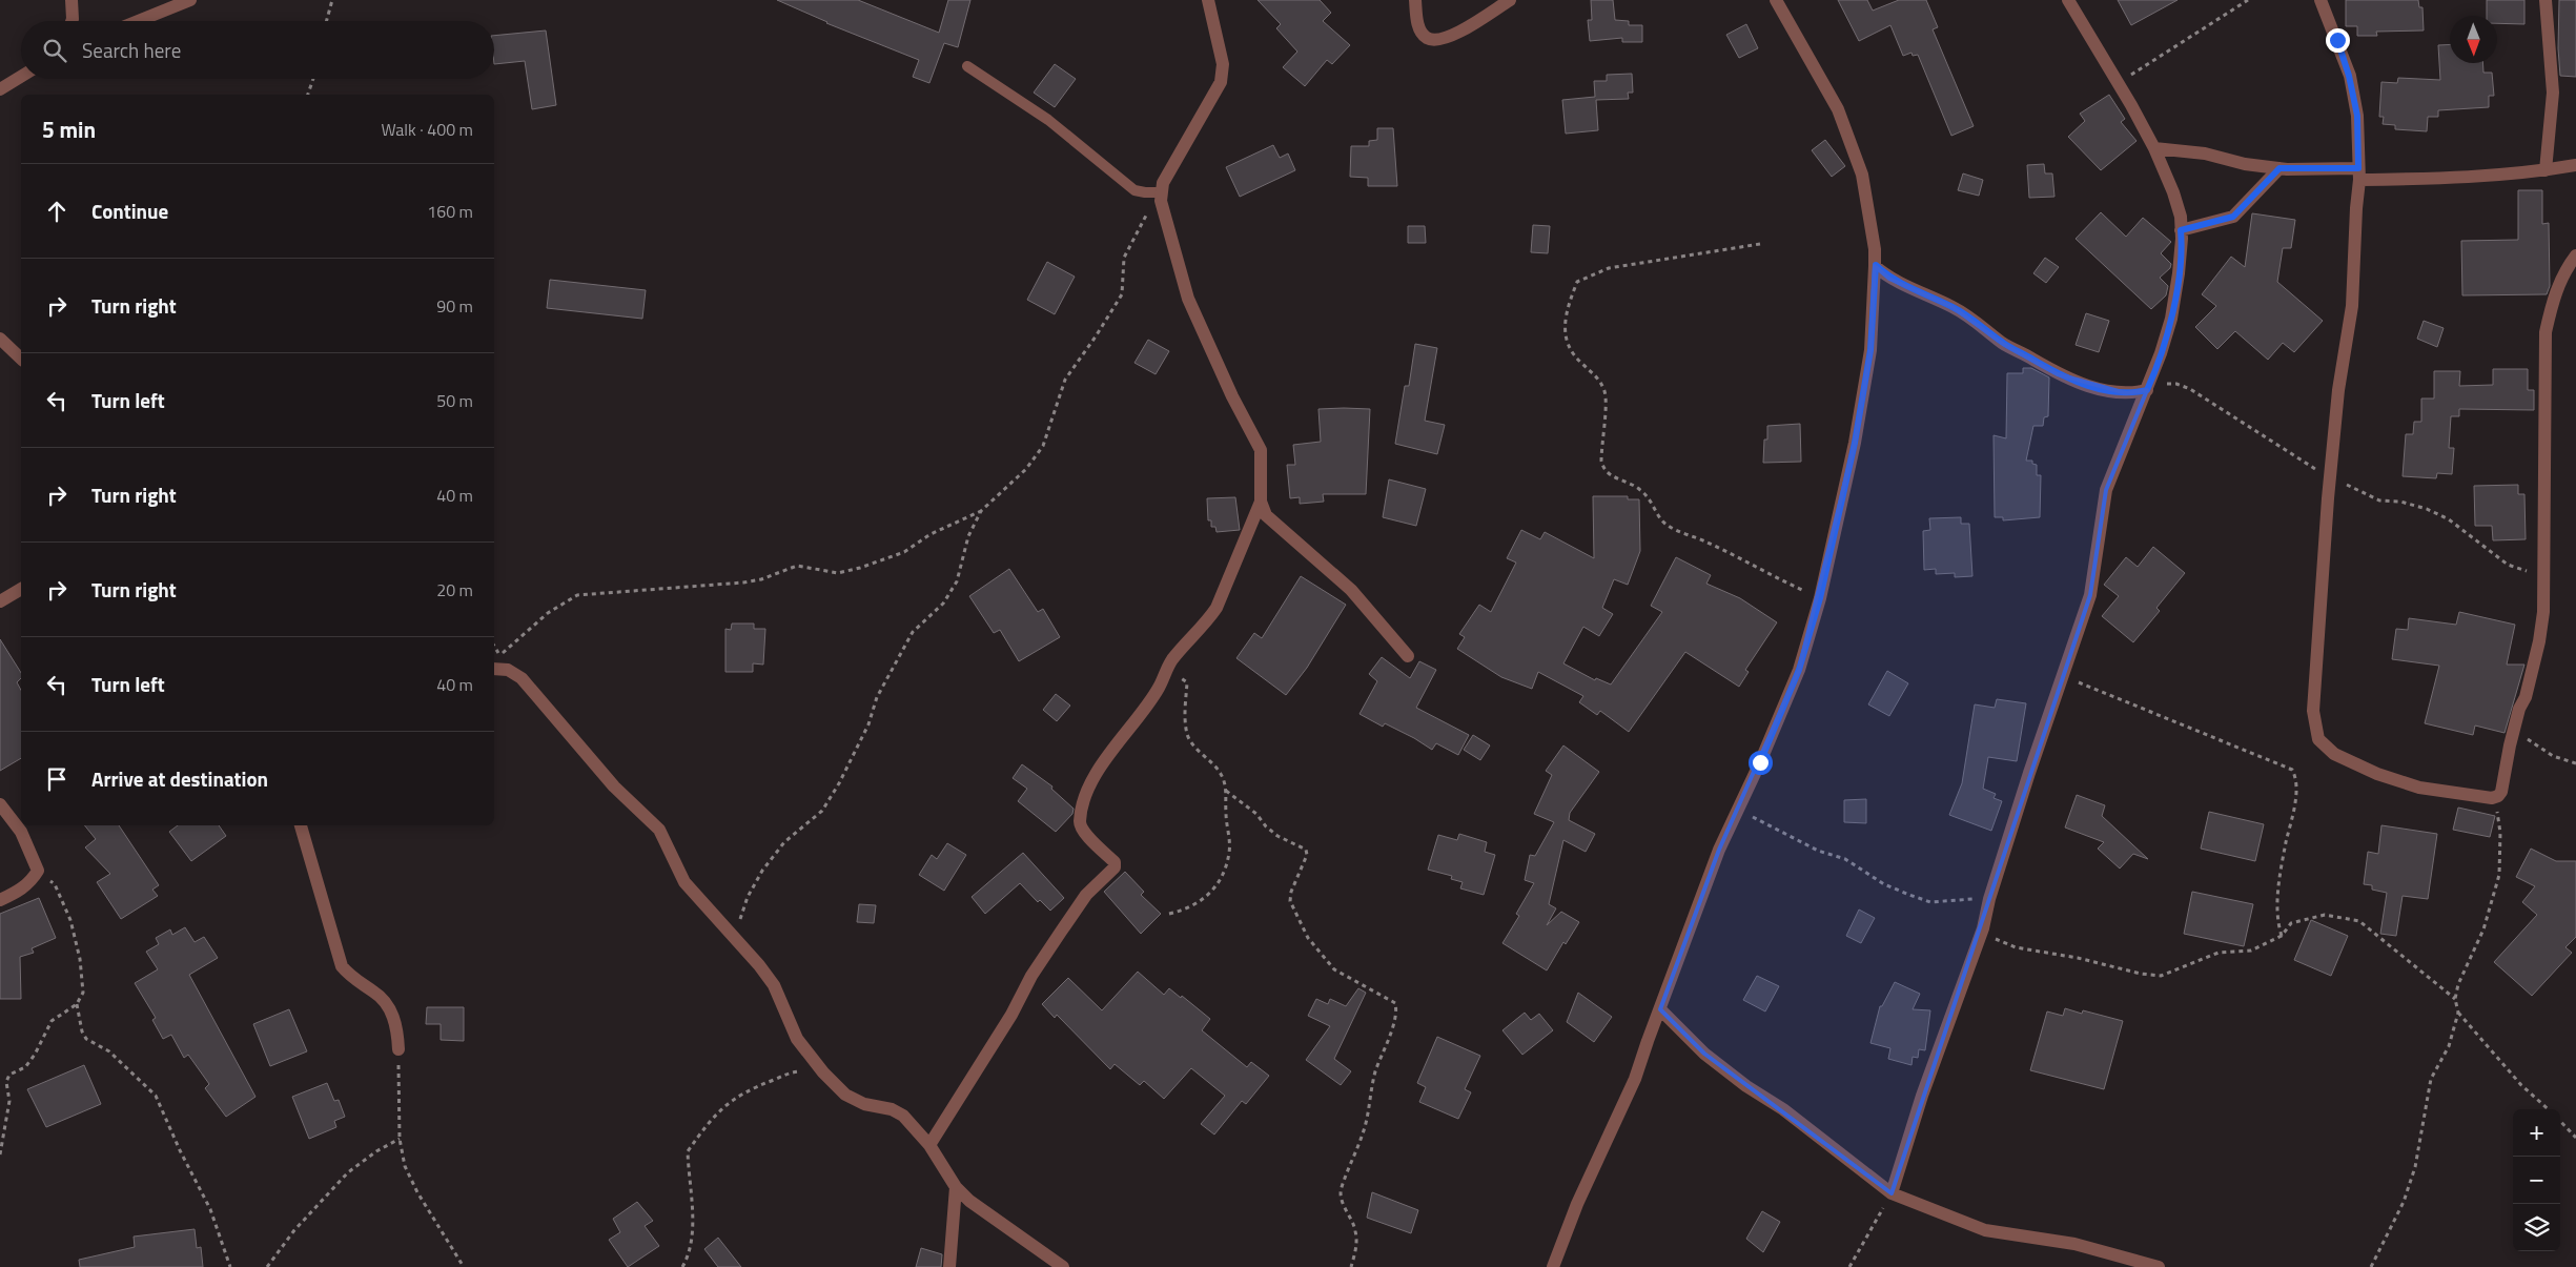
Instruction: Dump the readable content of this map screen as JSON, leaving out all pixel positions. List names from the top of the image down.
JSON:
{
  "north": "bottom",
  "page": {
    "search": "Search here",
    "heading": ["5 min", "Walk · 400 m"],
    "list": [
      ["Continue", "160 m"],
      ["Turn right", "90 m"],
      ["Turn left", "50 m"],
      ["Turn right", "40 m"],
      ["Turn right", "20 m"],
      ["Turn left", "40 m"],
      "Arrive at destination"
    ],
    "map_buttons": ["+", "−"]
  }
}
